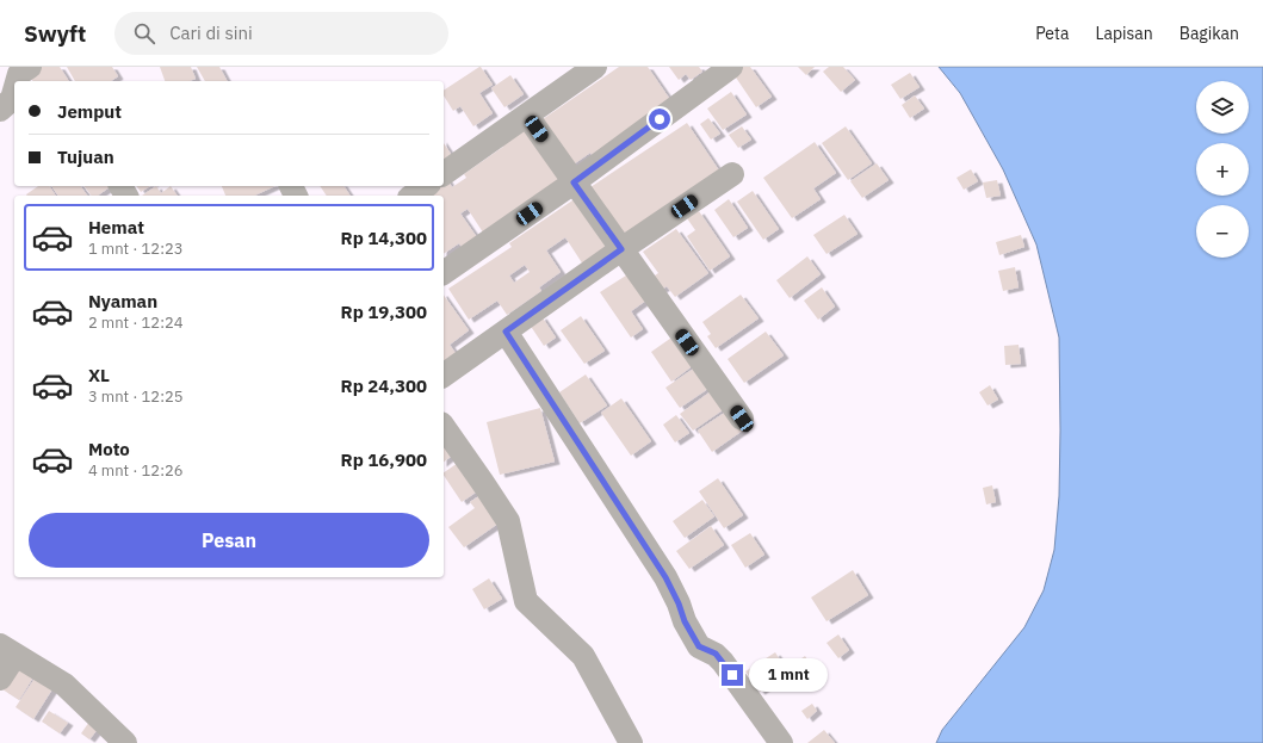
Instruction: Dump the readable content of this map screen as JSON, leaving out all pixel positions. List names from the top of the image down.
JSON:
{
  "page": {
    "header": "Swyft",
    "search": "Cari di sini",
    "nav": ["Peta", "Lapisan", "Bagikan"],
    "map_buttons": ["+", "−"],
    "banner": ["Jemput", "Tujuan"],
    "list": [
      {
        "name": "Hemat",
        "note": "1 mnt · 12:23",
        "value": "Rp 14,300"
      },
      {
        "name": "Nyaman",
        "note": "2 mnt · 12:24",
        "value": "Rp 19,300"
      },
      {
        "name": "XL",
        "note": "3 mnt · 12:25",
        "value": "Rp 24,300"
      },
      {
        "name": "Moto",
        "note": "4 mnt · 12:26",
        "value": "Rp 16,900"
      }
    ],
    "buttons": "Pesan",
    "bubble": "1 mnt"
  }
}
